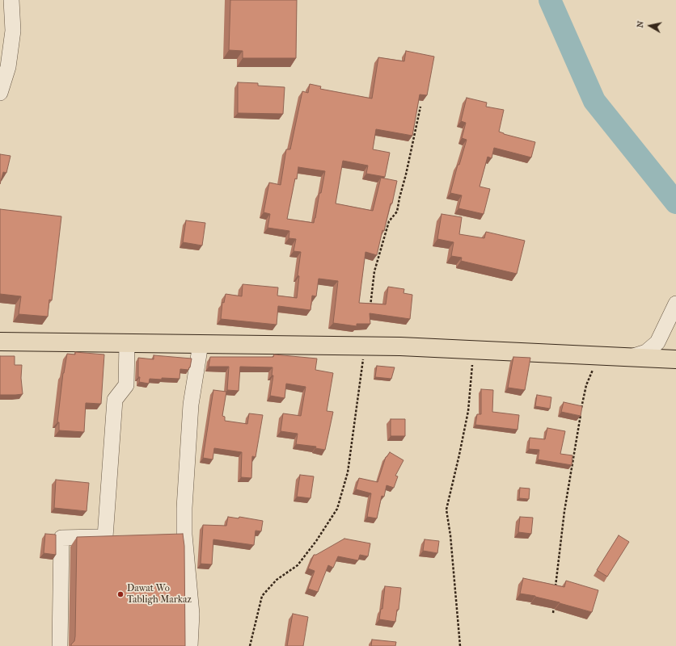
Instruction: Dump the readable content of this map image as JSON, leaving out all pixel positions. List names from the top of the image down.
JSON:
{
  "places": ["Dawat Wo Tabligh Markaz"],
  "north": "left"
}
